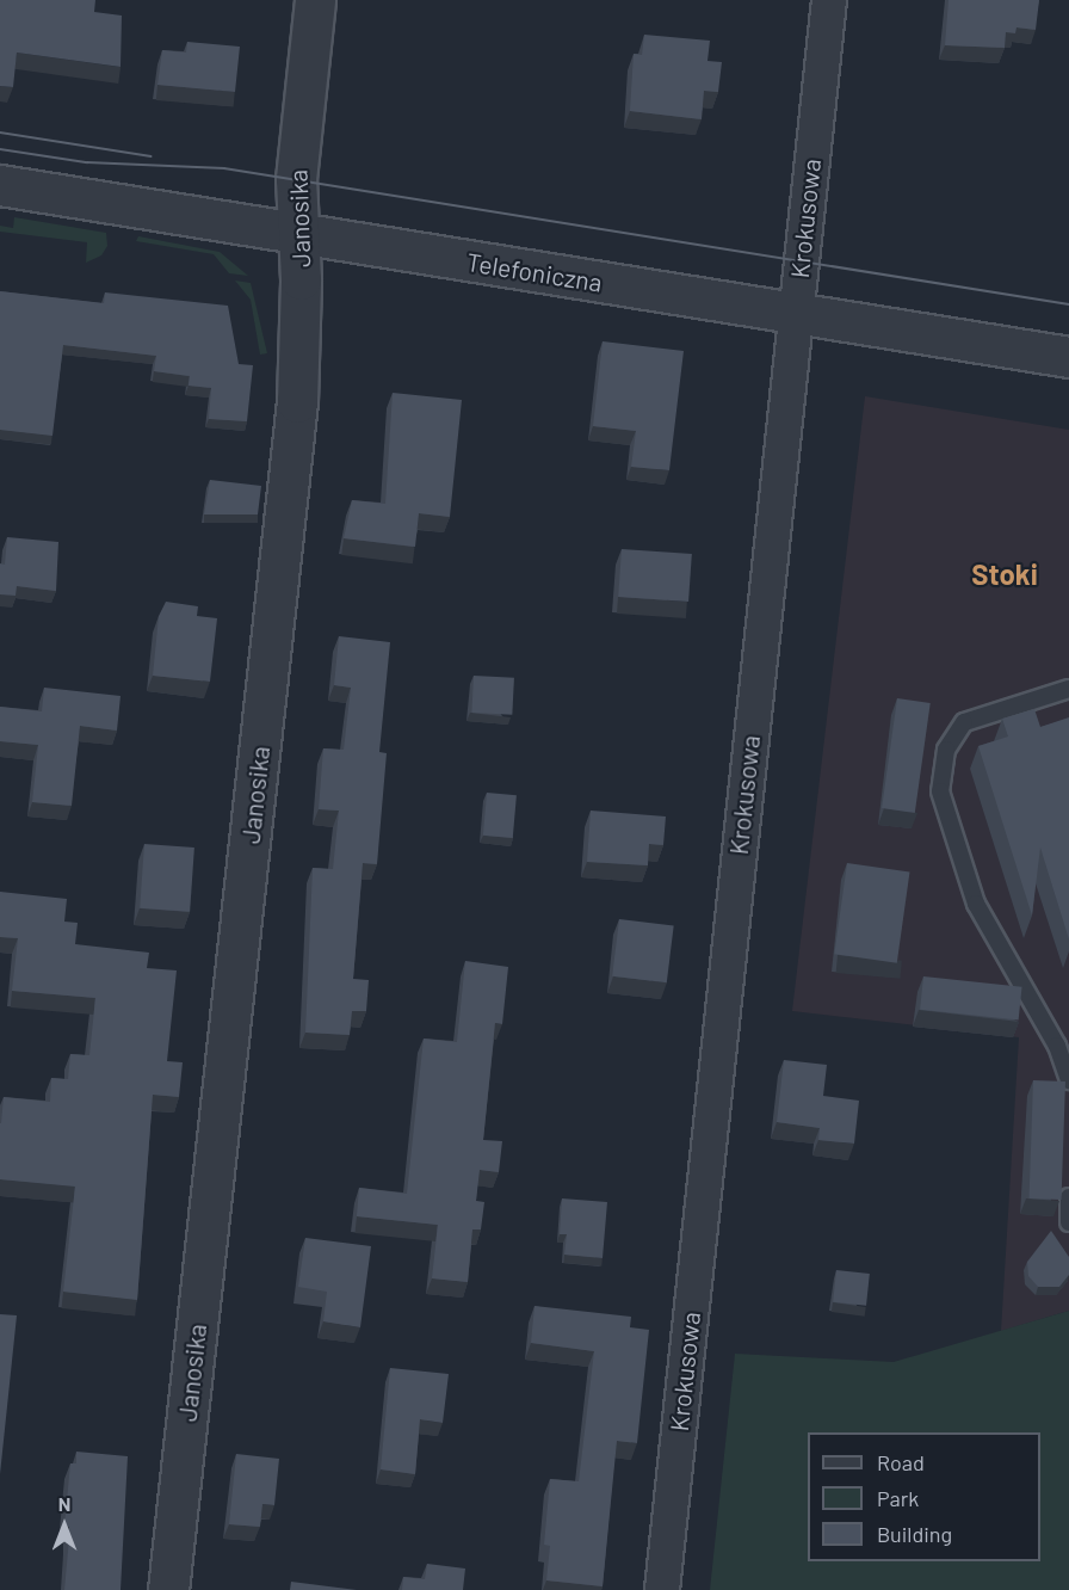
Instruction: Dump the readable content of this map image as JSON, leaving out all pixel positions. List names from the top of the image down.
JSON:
{
  "streets": {
    "street": ["Janosika", "Krokusowa", "Telefoniczna"]
  },
  "crossings": [
    ["Janosika", "Telefoniczna"],
    ["Krokusowa", "Telefoniczna"]
  ],
  "districts": ["Stoki"],
  "legend": ["Road", "Park", "Building"],
  "north": "top"
}
